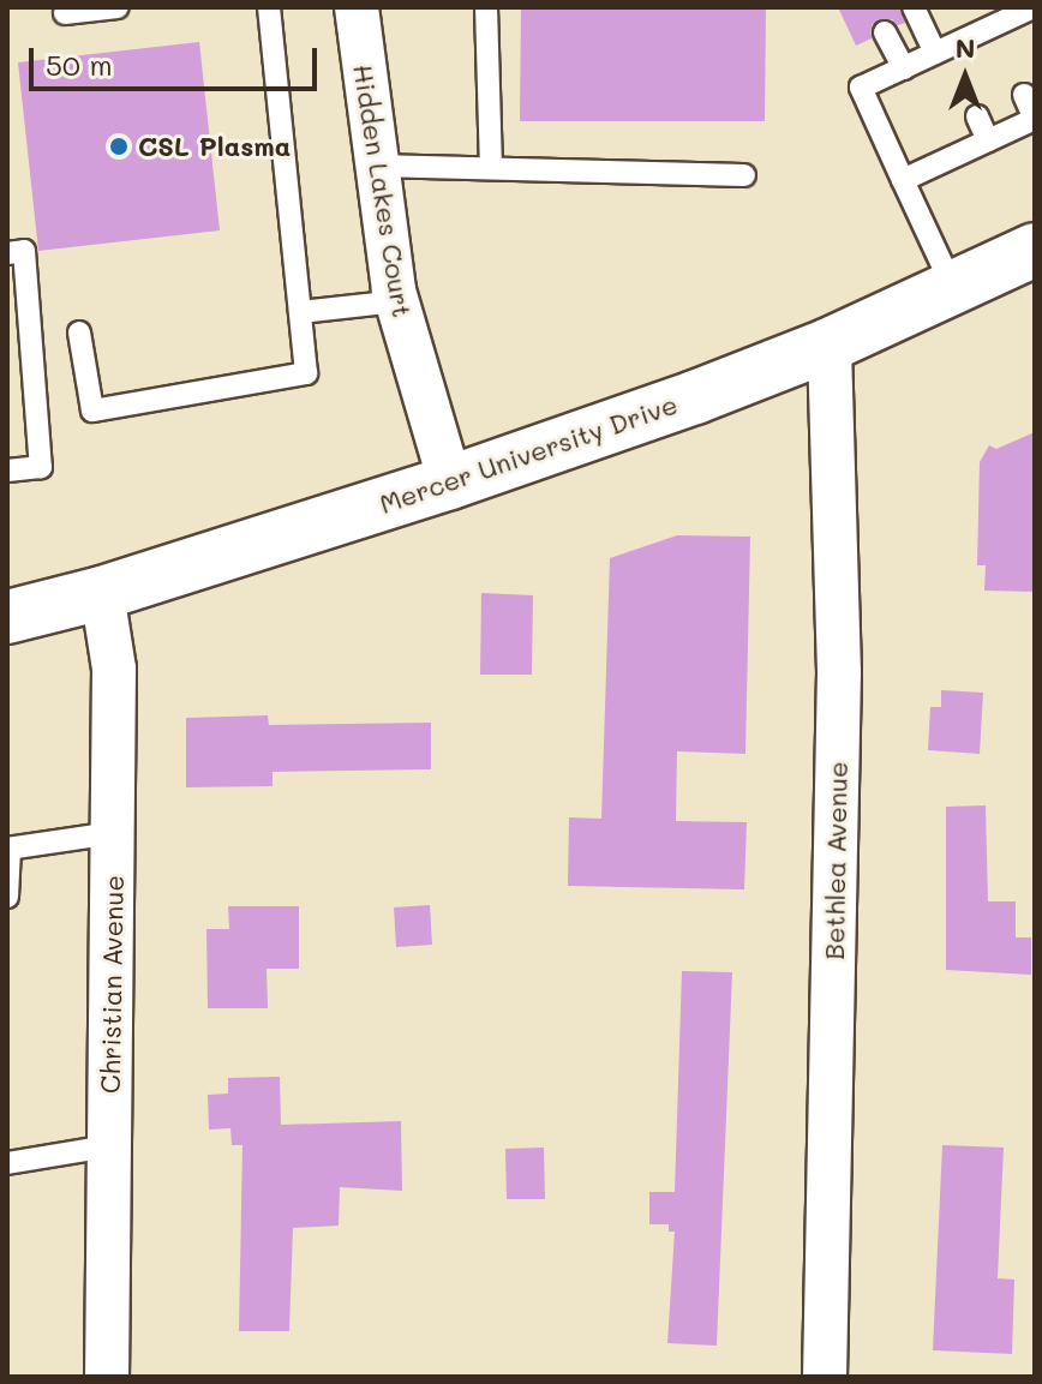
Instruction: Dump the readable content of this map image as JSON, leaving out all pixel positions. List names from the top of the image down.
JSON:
{
  "streets": {
    "main road": ["Mercer University Drive"],
    "street": ["Hidden Lakes Court", "Bethlea Avenue", "Christian Avenue"]
  },
  "crossings": [
    ["Hidden Lakes Court", "Mercer University Drive"],
    ["Mercer University Drive", "Bethlea Avenue"],
    ["Mercer University Drive", "Christian Avenue"]
  ],
  "places": ["CSL Plasma"],
  "scale_bar": "50 m",
  "north": "top"
}
